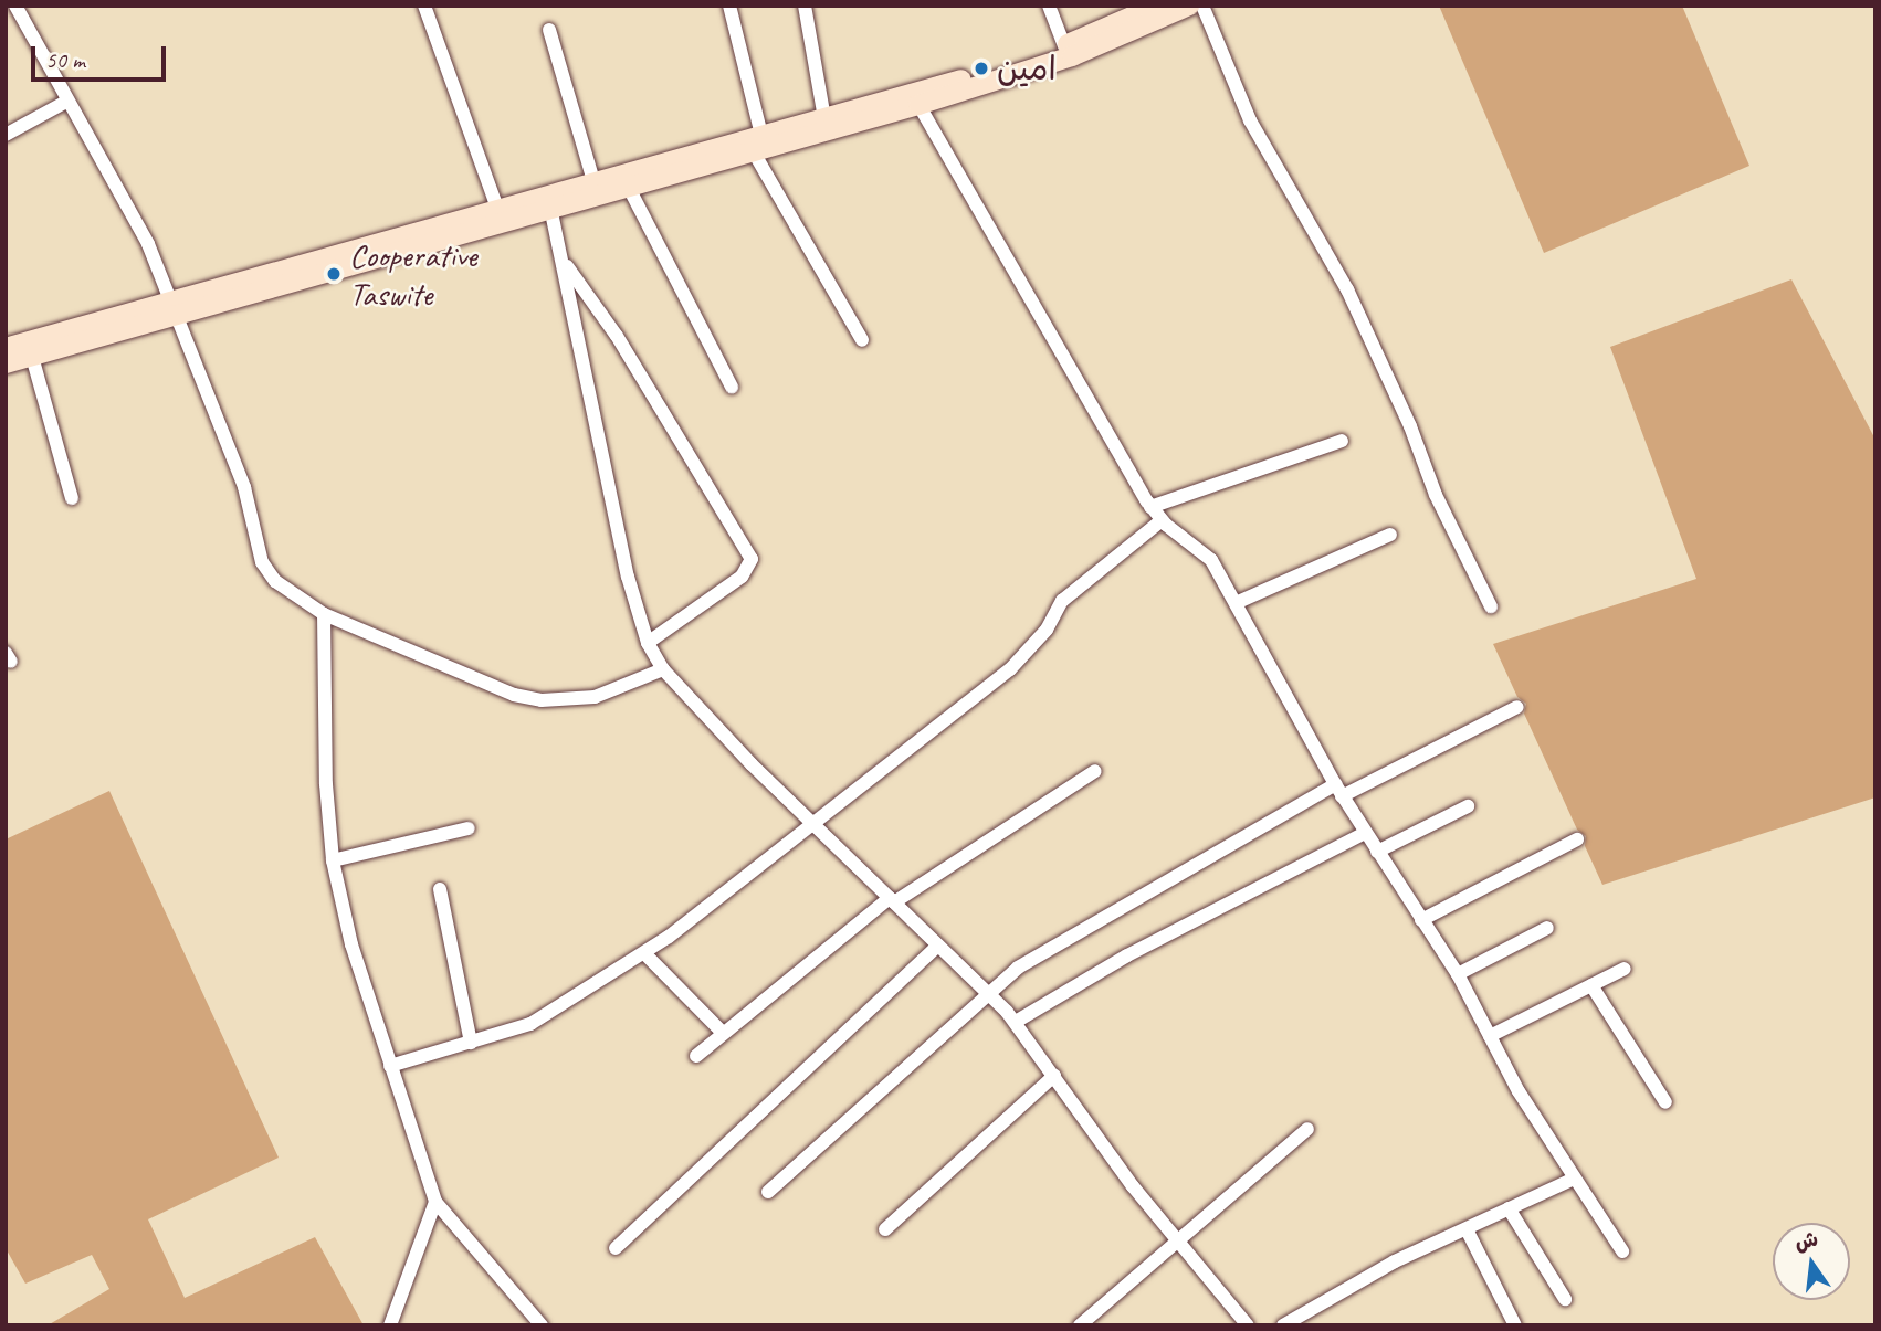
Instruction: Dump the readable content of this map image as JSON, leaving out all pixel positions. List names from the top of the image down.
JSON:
{
  "places": ["امين", "Cooperative Taswite"],
  "scale_bar": "50 m",
  "north": "top"
}
